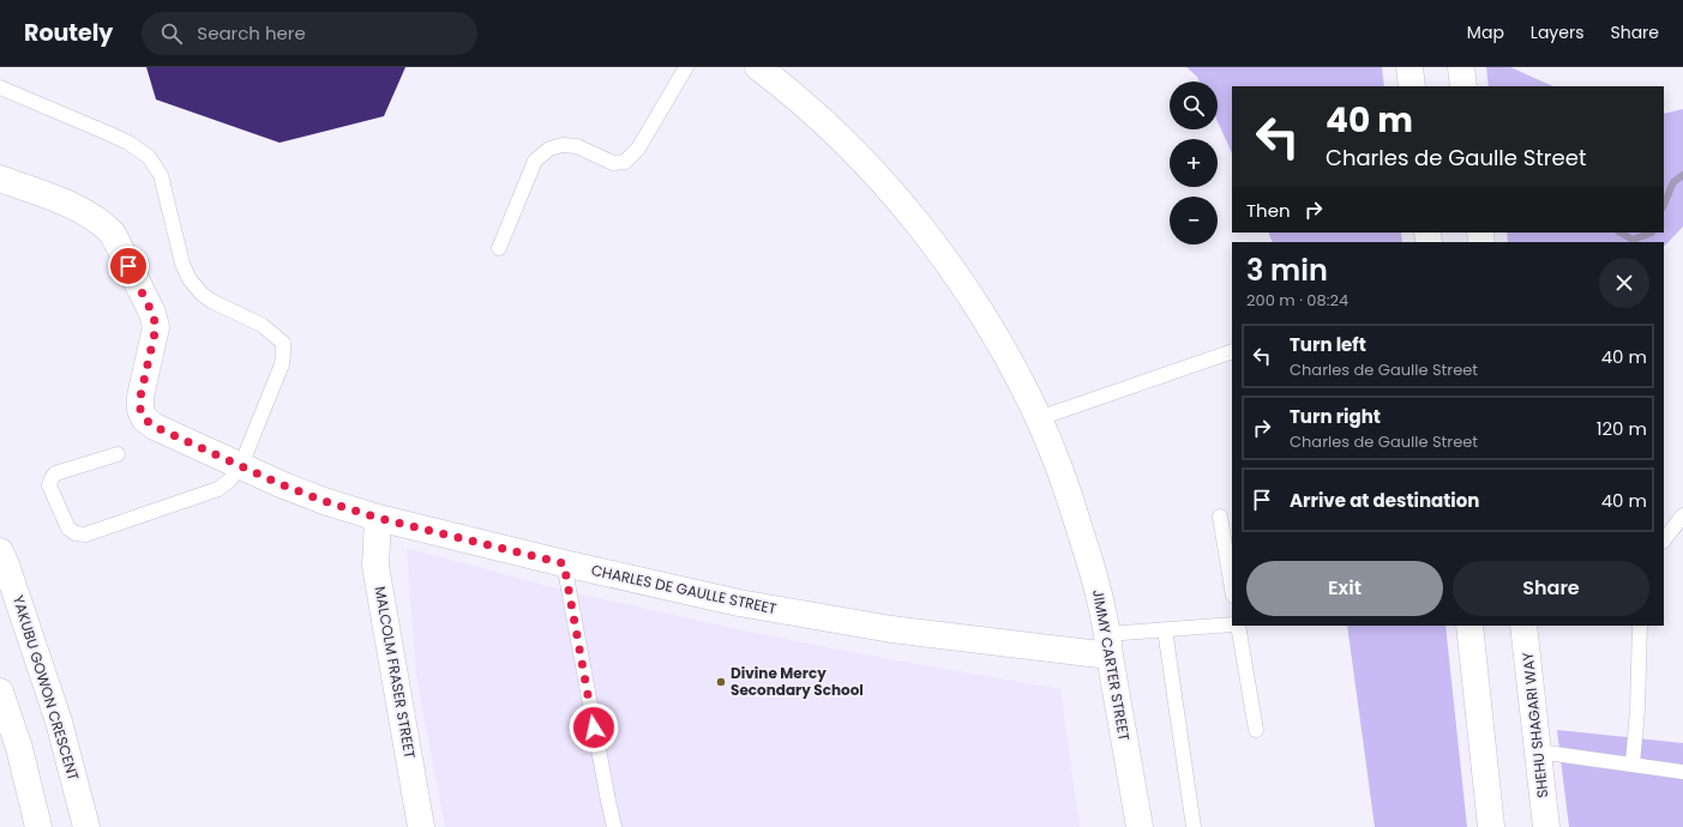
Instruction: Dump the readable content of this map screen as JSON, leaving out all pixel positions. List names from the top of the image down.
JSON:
{
  "streets": {
    "street": [
      "CHARLES DE GAULLE STREET",
      "JIMMY CARTER STREET",
      "MALCOLM FRASER STREET",
      "YAKUBU GOWON CRESCENT",
      "SHEHU SHAGARI WAY"
    ]
  },
  "crossings": [
    ["CHARLES DE GAULLE STREET", "JIMMY CARTER STREET"],
    ["CHARLES DE GAULLE STREET", "MALCOLM FRASER STREET"]
  ],
  "places": ["Divine Mercy Secondary School"],
  "page": {
    "header": "Routely",
    "search": "Search here",
    "nav": ["Map", "Layers", "Share"],
    "map_buttons": ["+", "−"],
    "turn": ["40 m", "Charles de Gaulle Street"],
    "then": "Then",
    "heading": ["3 min", "200 m · 08:24"],
    "list": [
      {
        "name": "Turn left",
        "note": "Charles de Gaulle Street",
        "value": "40 m"
      },
      {
        "name": "Turn right",
        "note": "Charles de Gaulle Street",
        "value": "120 m"
      },
      {
        "name": "Arrive at destination",
        "value": "40 m"
      }
    ],
    "buttons": ["Exit", "Share"]
  }
}
